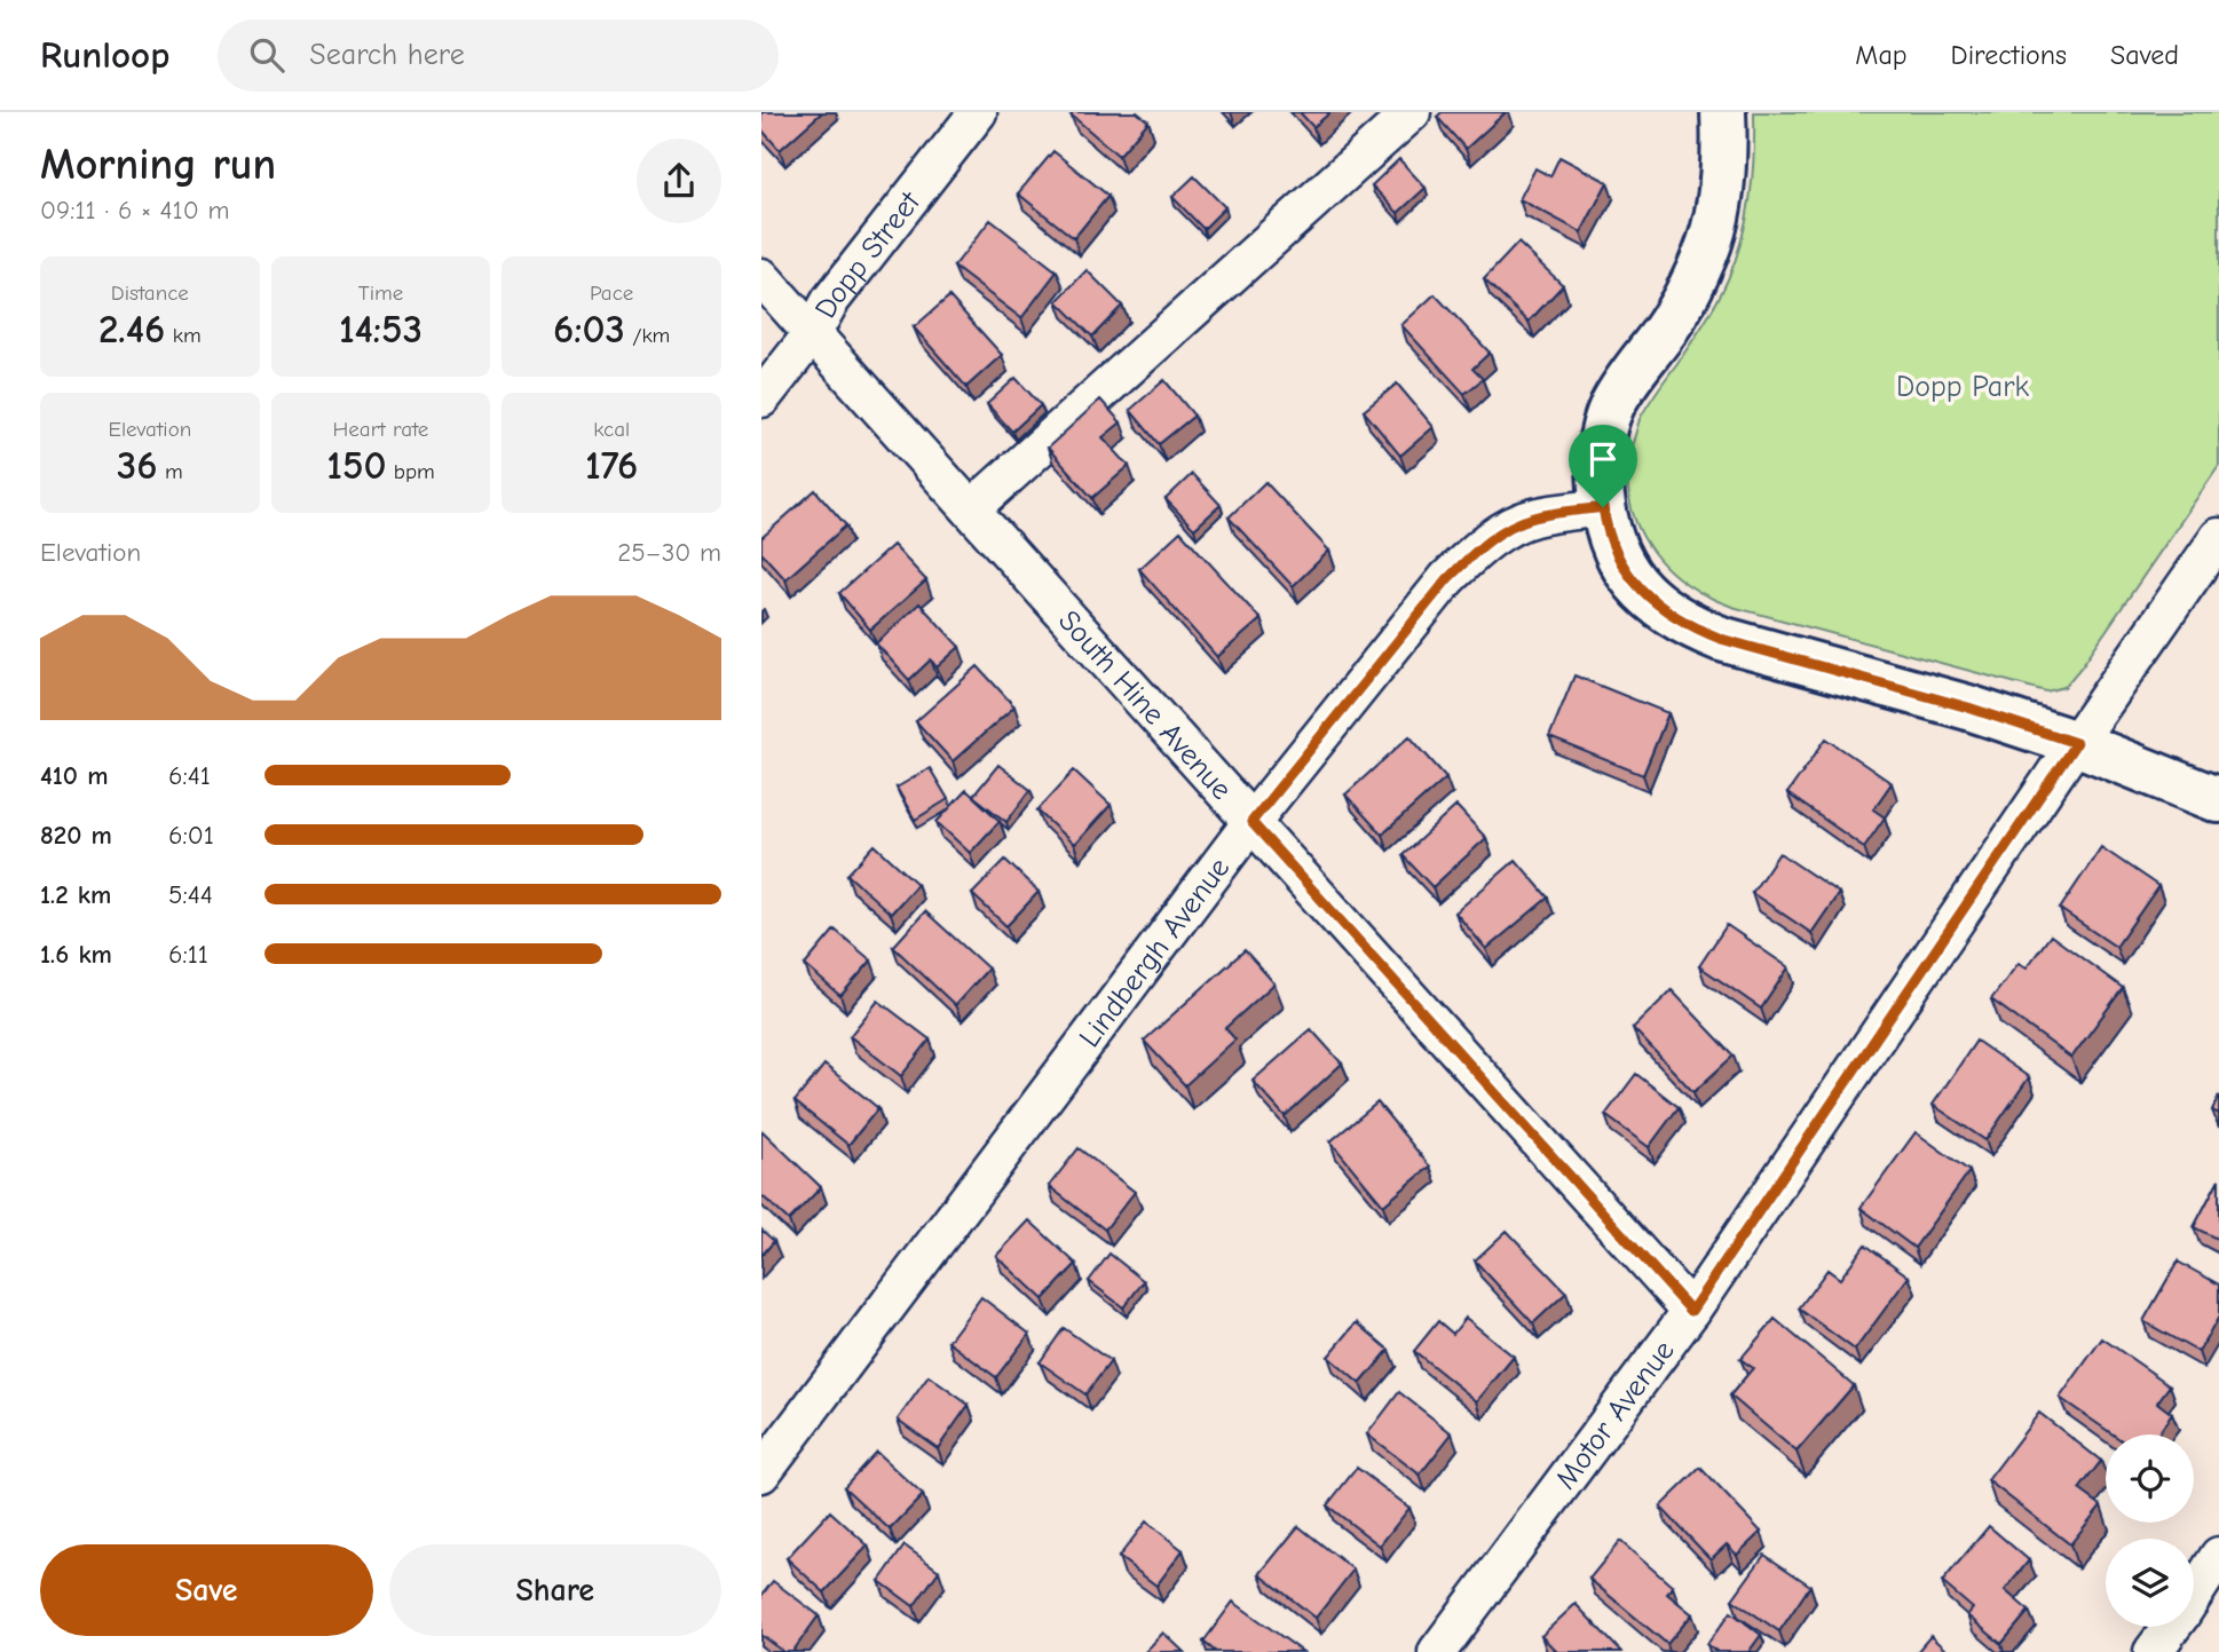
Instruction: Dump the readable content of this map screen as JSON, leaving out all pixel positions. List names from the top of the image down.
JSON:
{
  "streets": {
    "street": [
      "Dopp Street",
      "South Hine Avenue",
      "Lindbergh Avenue",
      "Motor Avenue"
    ]
  },
  "crossings": [
    ["Dopp Street", "South Hine Avenue"],
    ["South Hine Avenue", "Lindbergh Avenue"],
    ["South Hine Avenue", "Motor Avenue"]
  ],
  "parks": ["Dopp Park"],
  "page": {
    "header": "Runloop",
    "search": "Search here",
    "nav": ["Map", "Directions", "Saved"],
    "heading": ["Morning run", "09:11 · 6 × 410 m"],
    "stats": [
      ["Distance", "2.46 km"],
      ["Time", "14:53"],
      ["Pace", "6:03 /km"],
      ["Elevation", "36 m"],
      ["Heart rate", "150 bpm"],
      ["kcal", "176"]
    ],
    "chart": ["Elevation", "25–30 m"],
    "list": [
      {
        "name": "410 m",
        "note": "6:41"
      },
      {
        "name": "820 m",
        "note": "6:01"
      },
      {
        "name": "1.2 km",
        "note": "5:44"
      },
      {
        "name": "1.6 km",
        "note": "6:11"
      }
    ],
    "buttons": ["Save", "Share"]
  }
}
